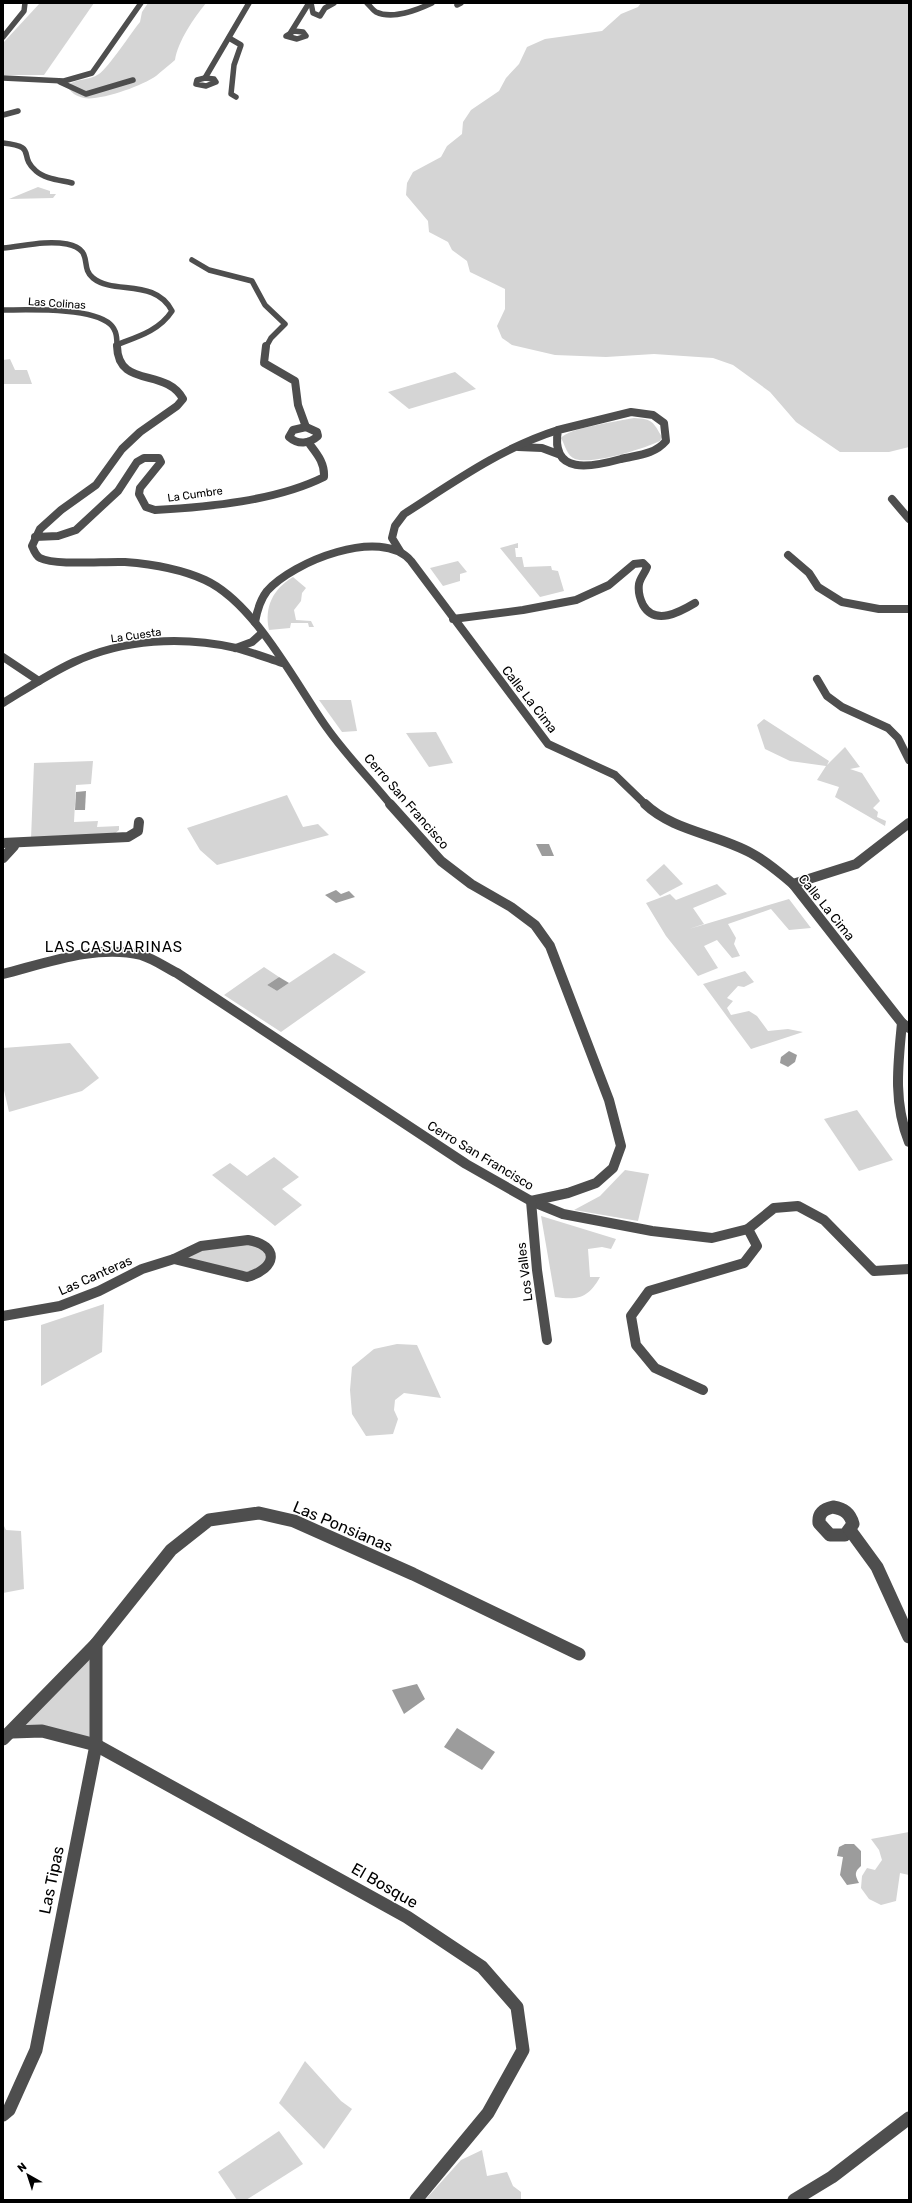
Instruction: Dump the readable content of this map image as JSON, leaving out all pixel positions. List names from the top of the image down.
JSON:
{
  "streets": {
    "street": [
      "Las Colinas",
      "La Cumbre",
      "La Cuesta",
      "Calle La Cima",
      "Cerro San Francisco",
      "Los Valles",
      "Las Canteras",
      "Las Ponsianas",
      "Las Tipas",
      "El Bosque"
    ]
  },
  "crossings": [
    ["La Cumbre", "Cerro San Francisco"],
    ["La Cuesta", "Cerro San Francisco"],
    ["Cerro San Francisco", "Los Valles"],
    ["Las Ponsianas", "Las Tipas"],
    ["Las Ponsianas", "El Bosque"],
    ["Las Tipas", "El Bosque"]
  ],
  "districts": ["LAS CASUARINAS"],
  "north": "top left"
}
